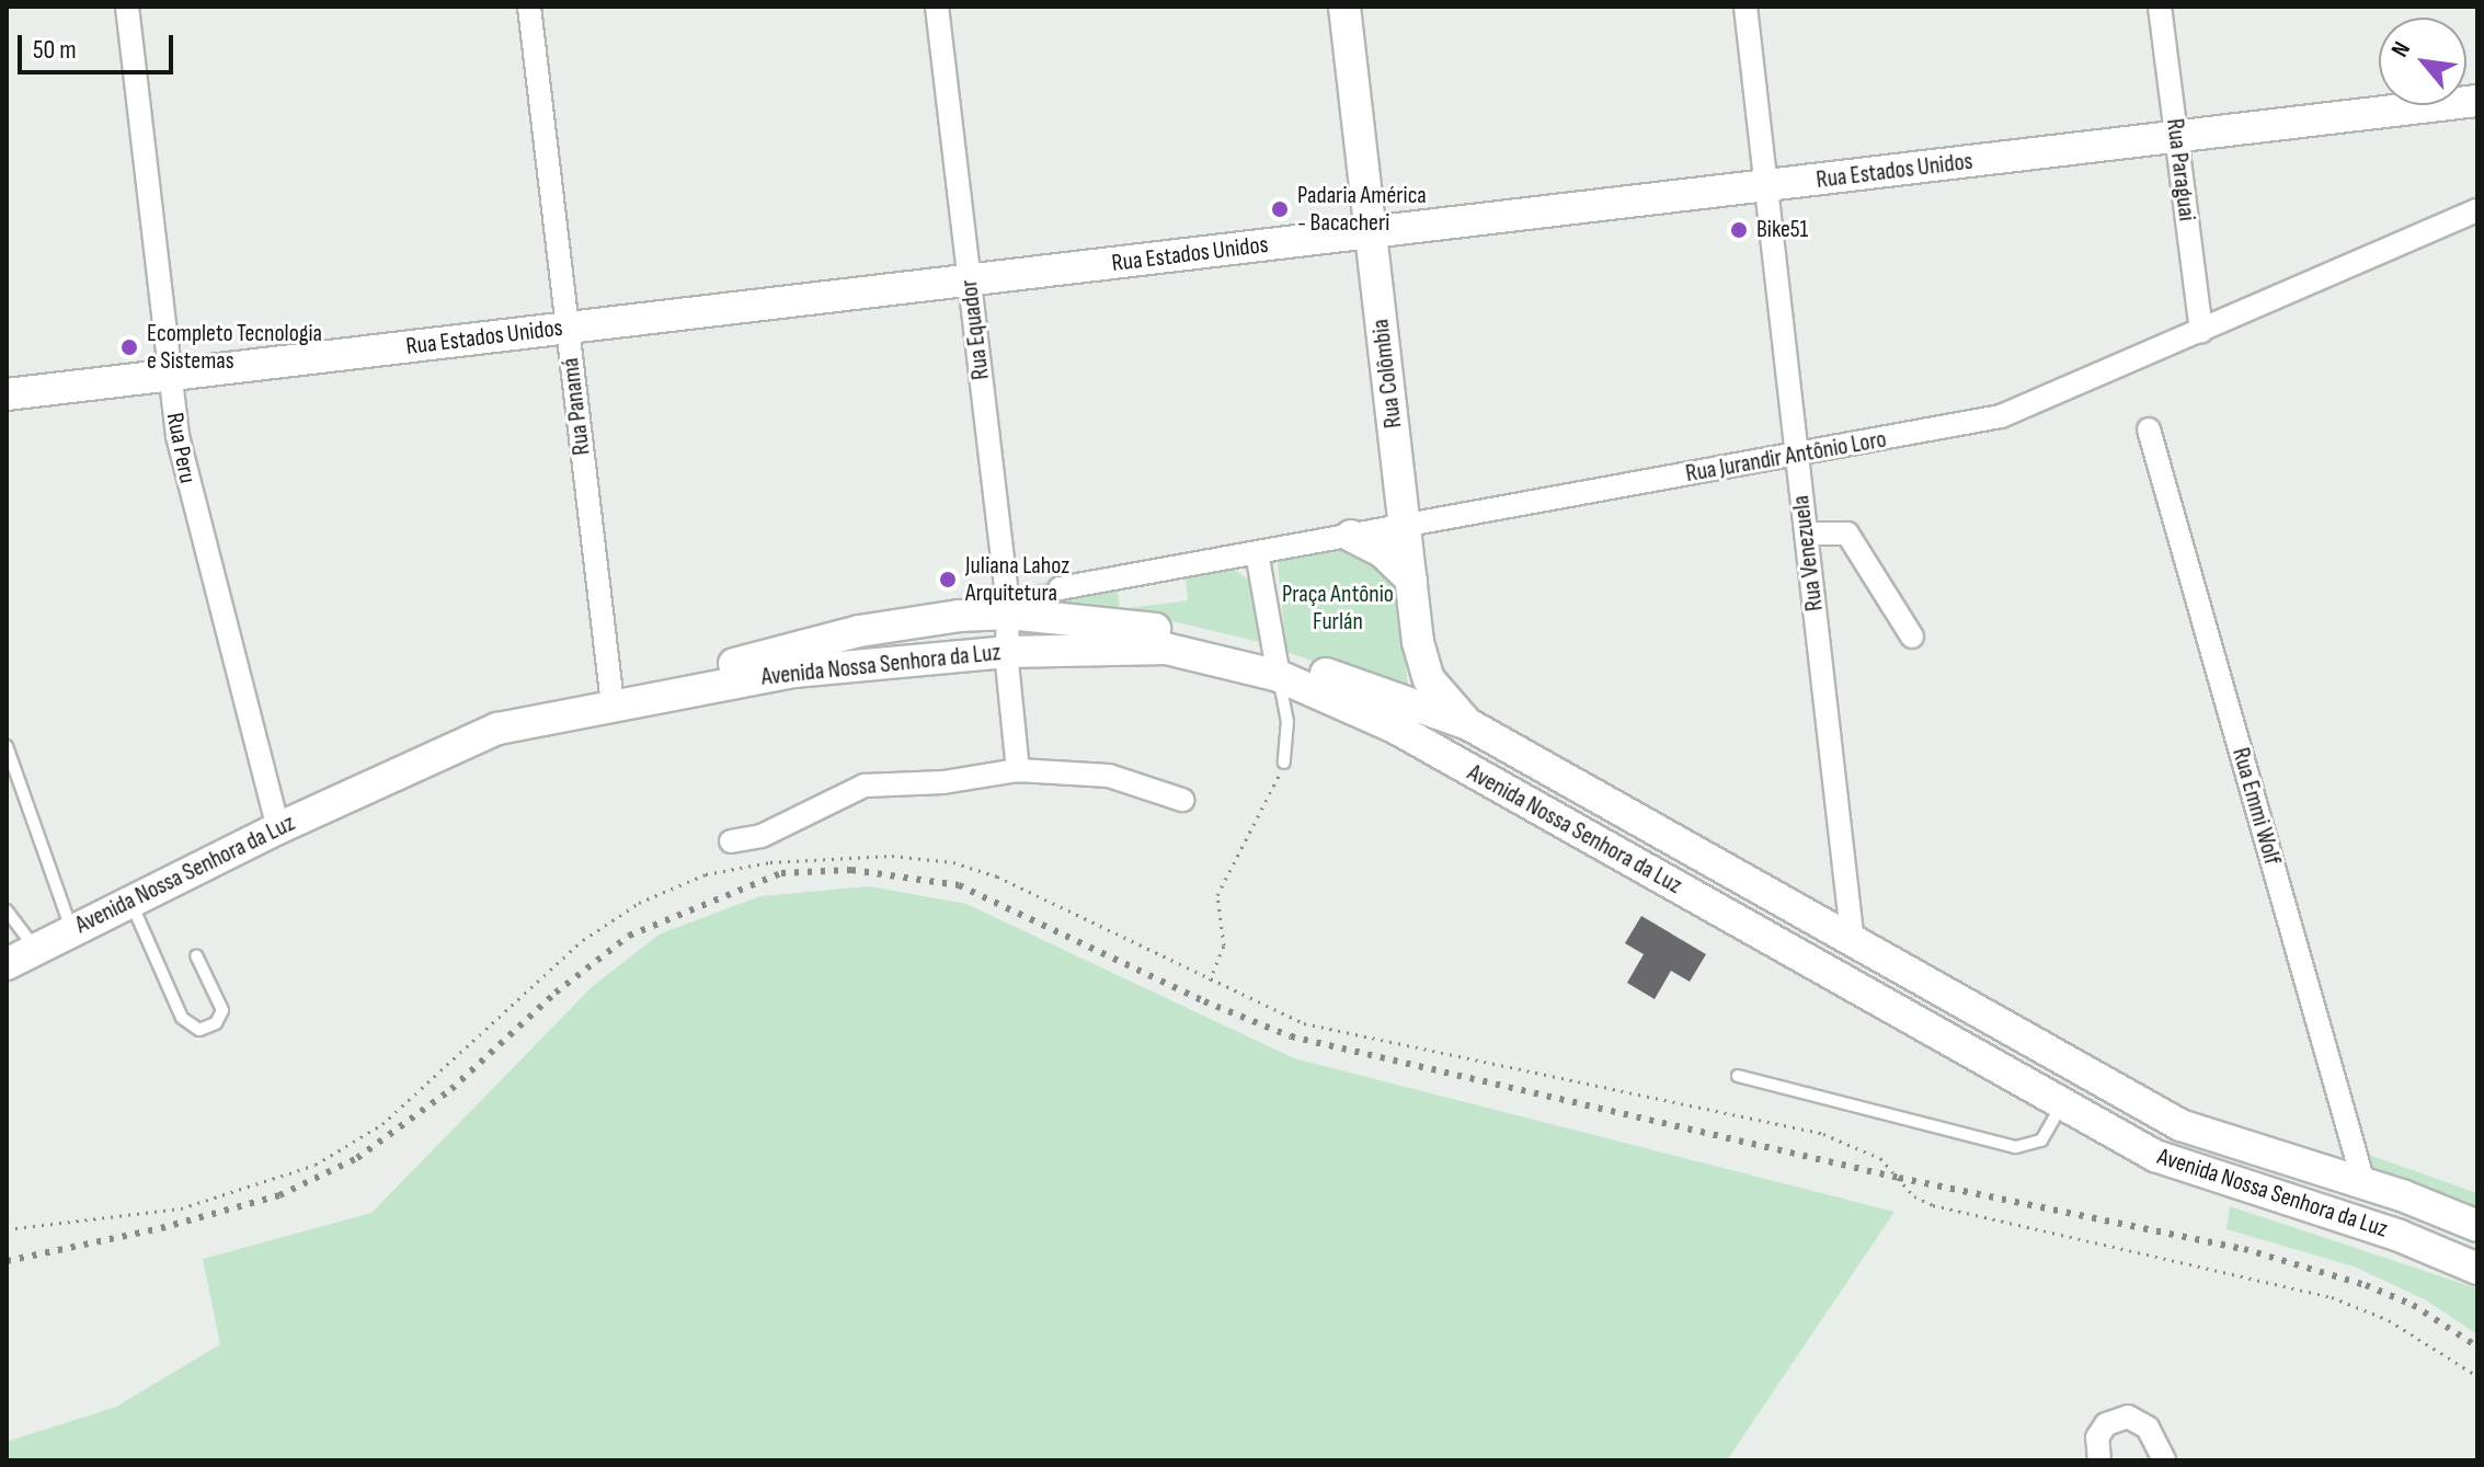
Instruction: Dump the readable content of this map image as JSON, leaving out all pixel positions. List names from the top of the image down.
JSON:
{
  "streets": {
    "main road": ["Rua Estados Unidos", "Rua Colômbia", "Avenida Nossa Senhora da Luz"],
    "street": [
      "Rua Paraguai",
      "Rua Equador",
      "Rua Panamá",
      "Rua Peru",
      "Rua Jurandir Antônio Loro",
      "Rua Venezuela",
      "Rua Emmi Wolf"
    ]
  },
  "crossings": [
    ["Rua Paraguai", "Rua Estados Unidos"],
    ["Rua Paraguai", "Rua Jurandir Antônio Loro"],
    ["Rua Estados Unidos", "Rua Equador"],
    ["Rua Estados Unidos", "Rua Colômbia"],
    ["Rua Estados Unidos", "Rua Panamá"],
    ["Rua Estados Unidos", "Rua Peru"],
    ["Rua Estados Unidos", "Rua Venezuela"],
    ["Rua Equador", "Avenida Nossa Senhora da Luz"],
    ["Rua Colômbia", "Rua Jurandir Antônio Loro"],
    ["Rua Colômbia", "Avenida Nossa Senhora da Luz"],
    ["Rua Panamá", "Avenida Nossa Senhora da Luz"],
    ["Rua Peru", "Avenida Nossa Senhora da Luz"],
    ["Rua Jurandir Antônio Loro", "Rua Venezuela"],
    ["Rua Venezuela", "Avenida Nossa Senhora da Luz"],
    ["Avenida Nossa Senhora da Luz", "Rua Emmi Wolf"]
  ],
  "parks": ["Praça Antônio Furlán"],
  "places": [
    "Padaria América - Bacacheri",
    "Bike51",
    "Ecompleto Tecnologia e Sistemas",
    "Juliana Lahoz Arquitetura"
  ],
  "scale_bar": "50 m",
  "north": "top left"
}
